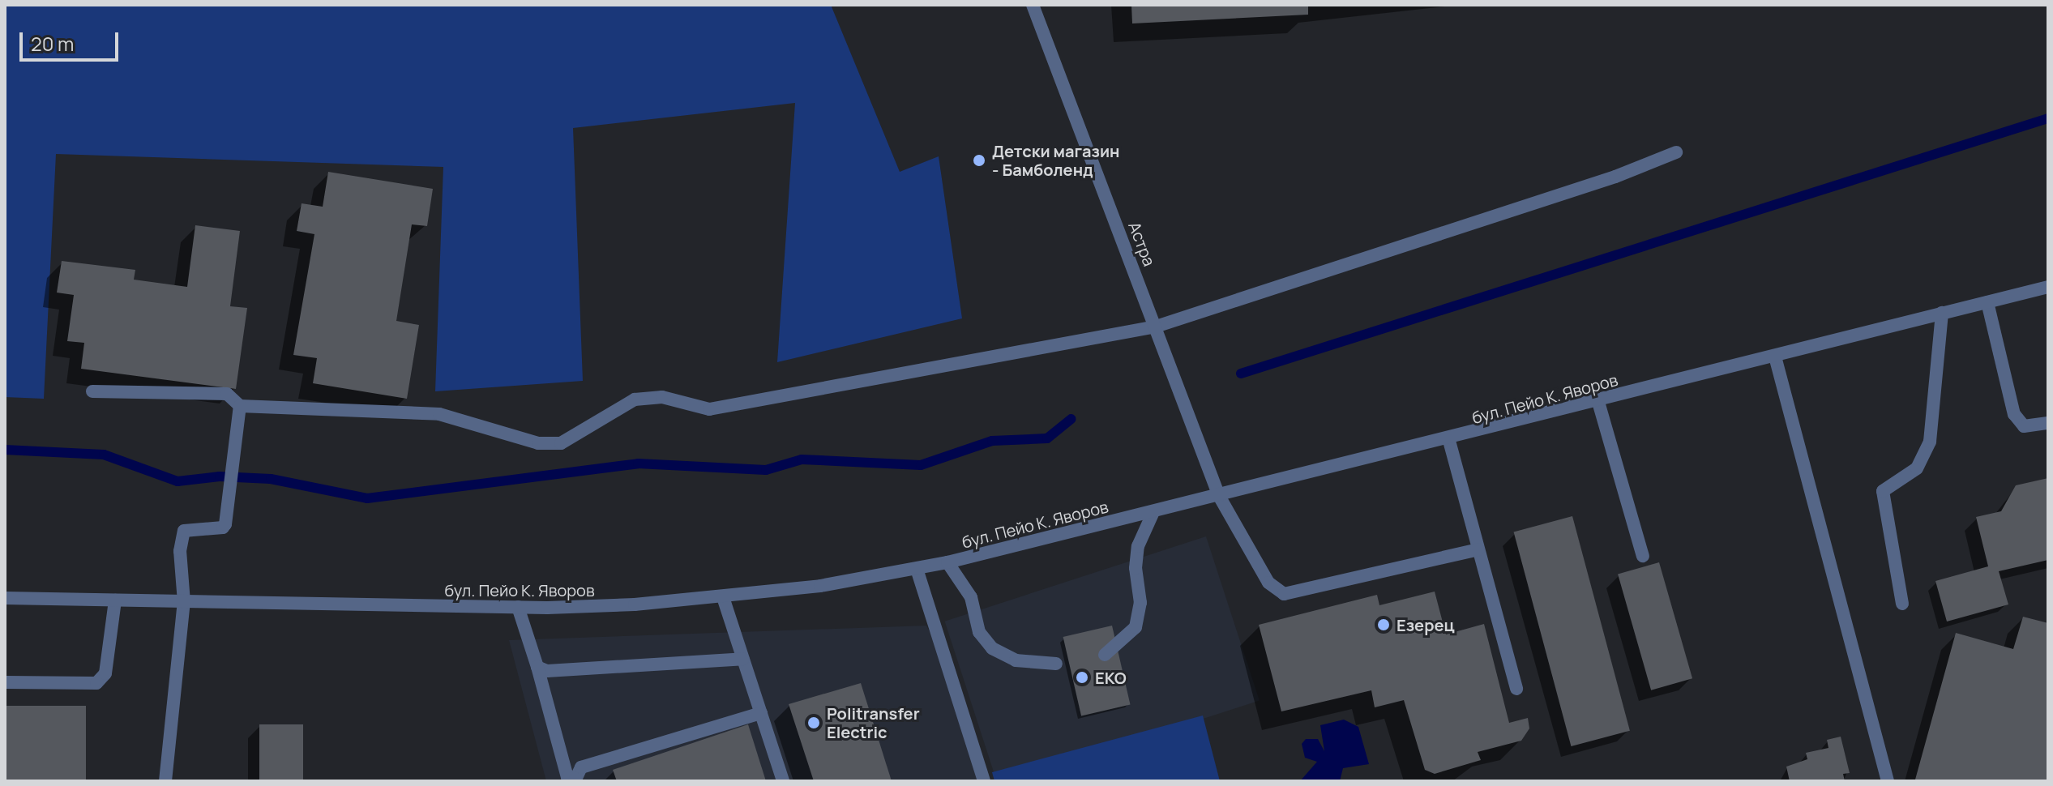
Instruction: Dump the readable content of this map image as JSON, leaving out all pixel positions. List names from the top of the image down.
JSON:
{
  "streets": {
    "street": ["Астра", "бул. Пейо К. Яворов"]
  },
  "crossings": [
    ["Астра", "бул. Пейо К. Яворов"]
  ],
  "places": [
    "Детски магазин - Бамболенд",
    "Езерец",
    "EKO",
    "Politransfer Electric"
  ],
  "scale_bar": "20 m"
}
